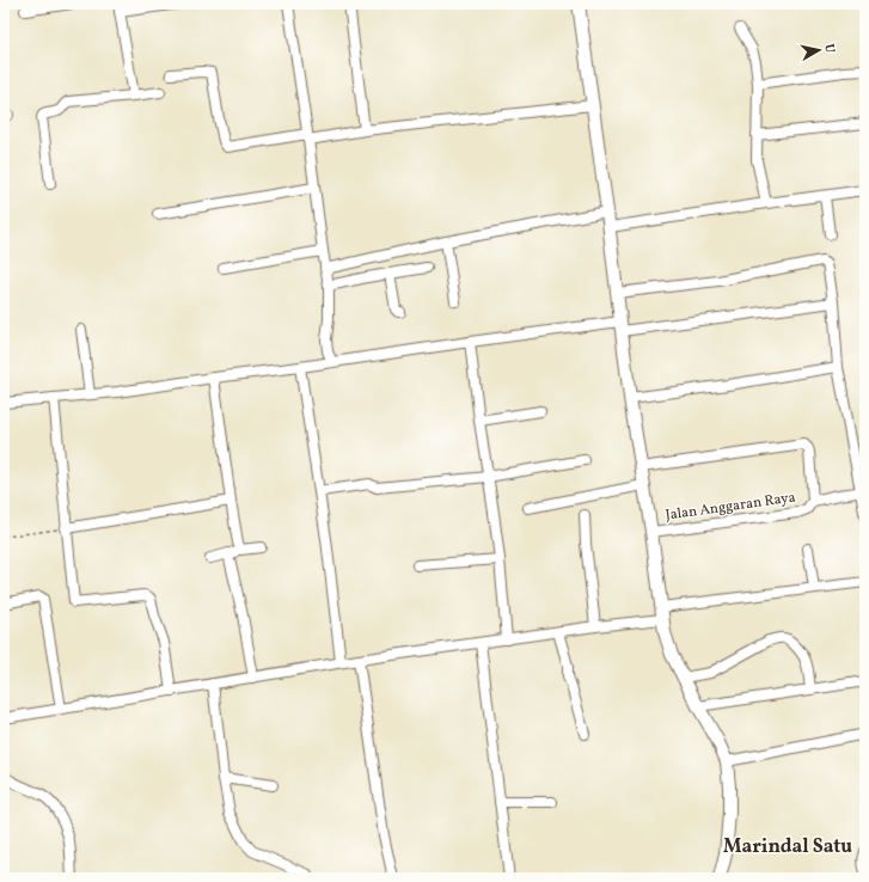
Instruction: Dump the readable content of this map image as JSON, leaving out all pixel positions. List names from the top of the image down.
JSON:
{
  "streets": {
    "street": ["Jalan Anggaran Raya"]
  },
  "districts": ["Marindal Satu"],
  "north": "right"
}
